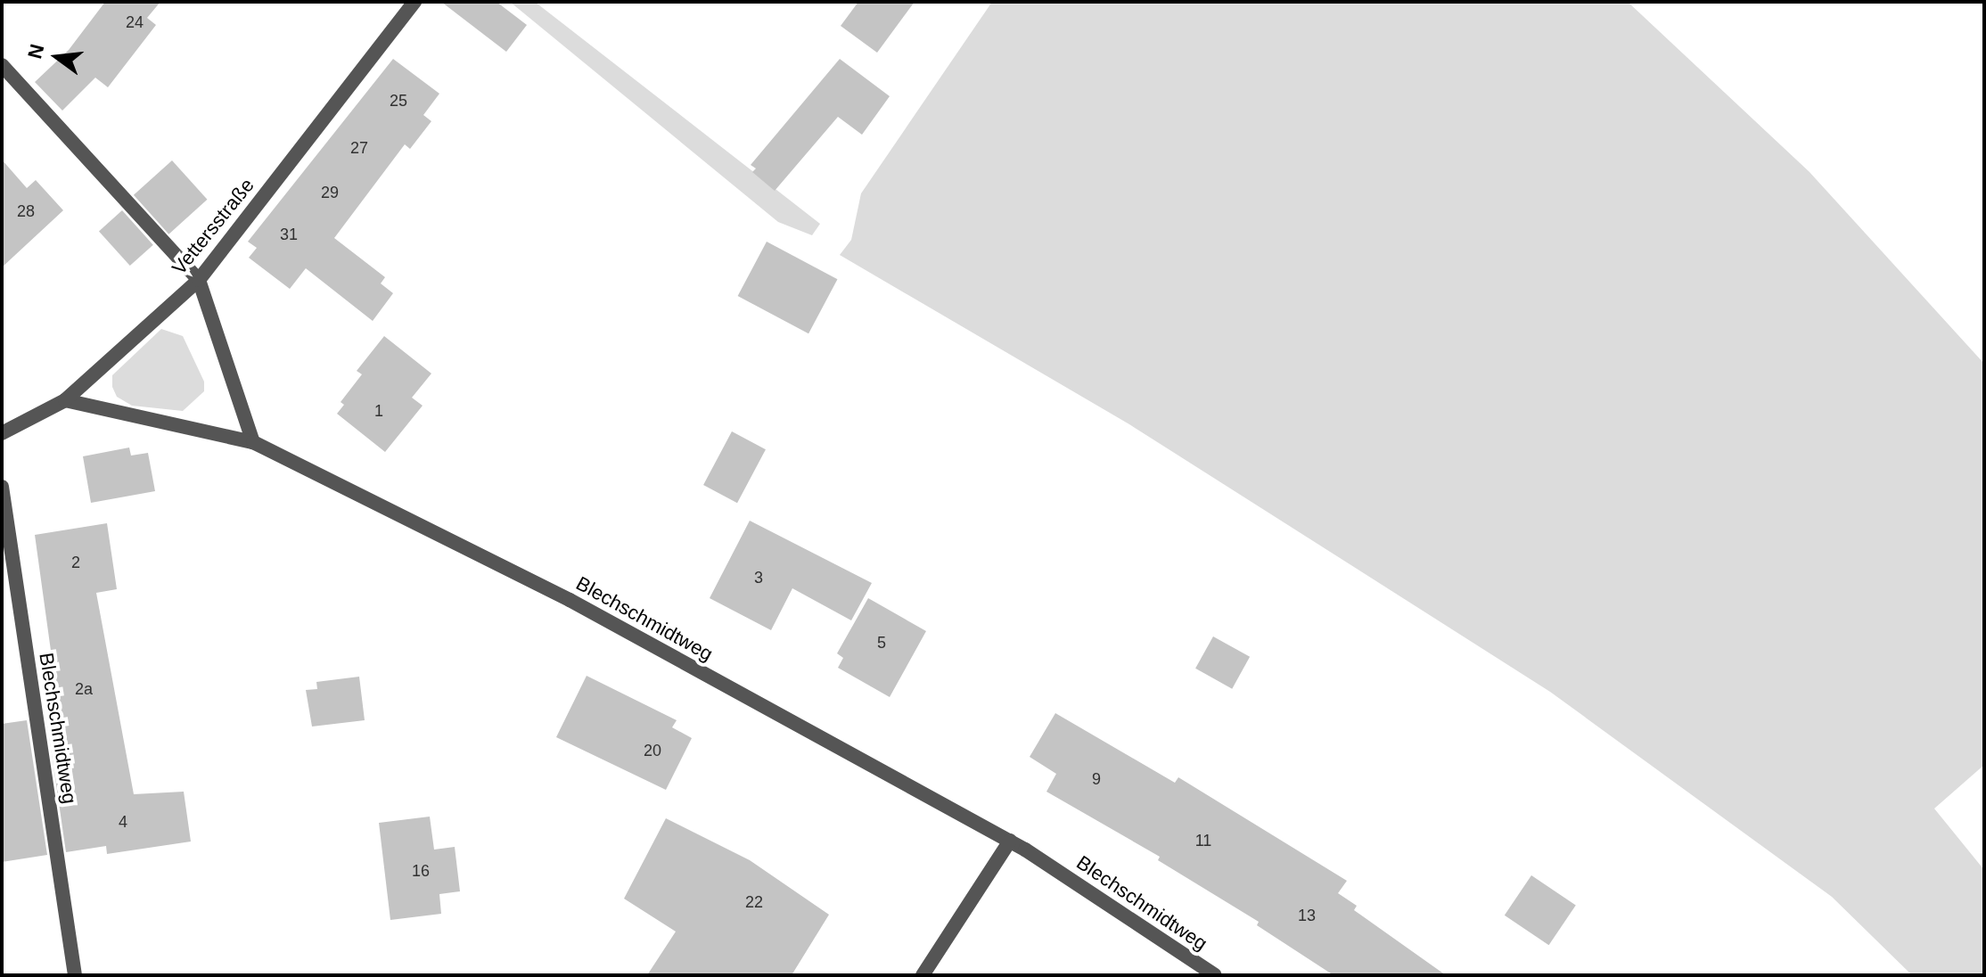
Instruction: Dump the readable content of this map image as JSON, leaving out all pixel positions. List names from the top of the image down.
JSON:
{
  "streets": {
    "street": ["Vettersstraße", "Blechschmidtweg"]
  },
  "crossings": [
    ["Vettersstraße", "Blechschmidtweg"]
  ],
  "house_numbers": [
    "24",
    "25",
    "27",
    "29",
    "28",
    "31",
    "1",
    "2",
    "3",
    "5",
    "2a",
    "20",
    "9",
    "4",
    "11",
    "16",
    "22",
    "13"
  ],
  "north": "left"
}
